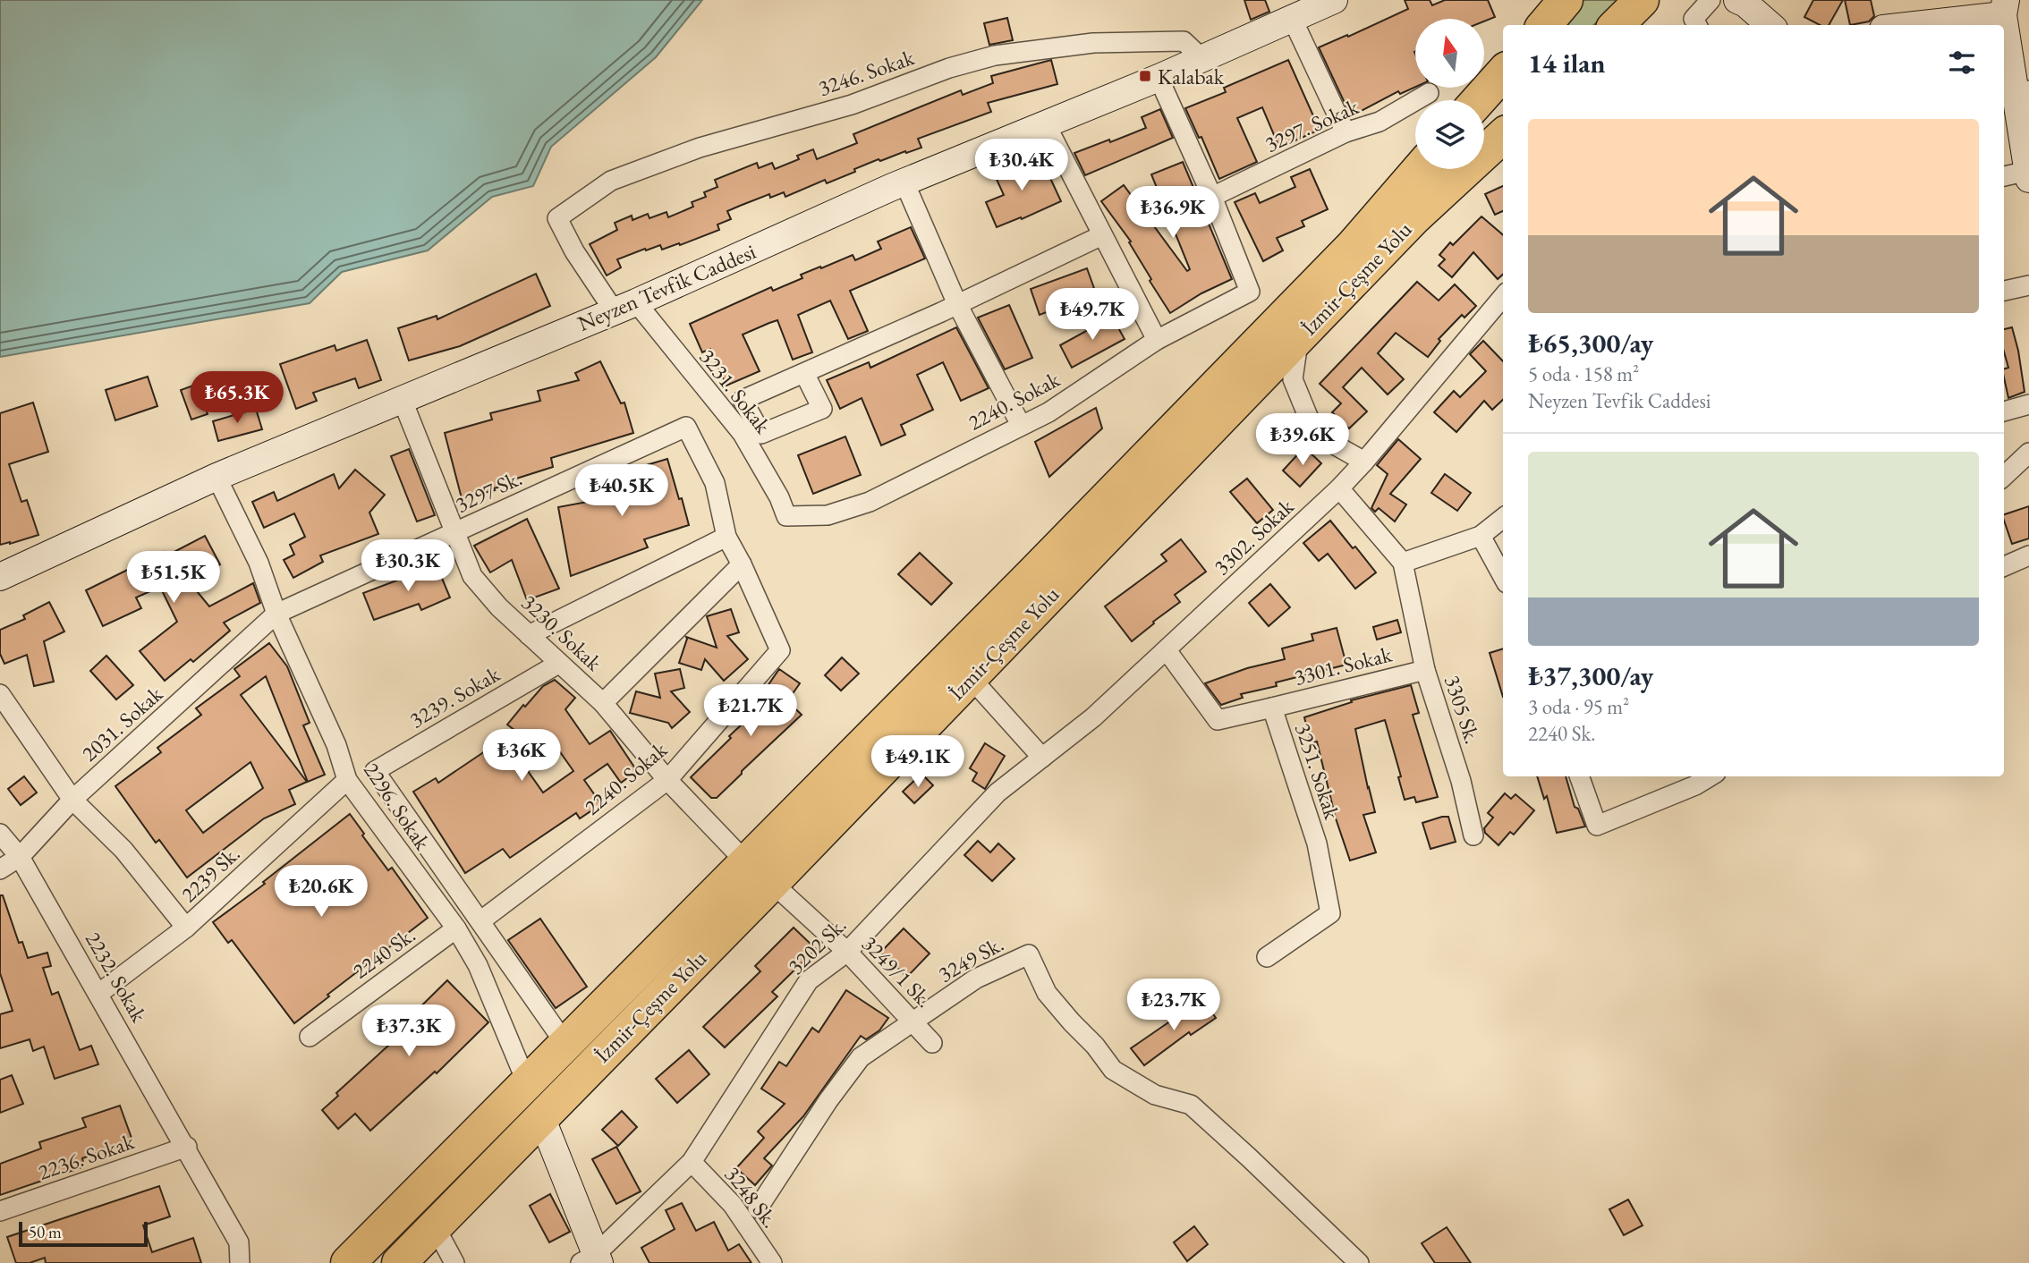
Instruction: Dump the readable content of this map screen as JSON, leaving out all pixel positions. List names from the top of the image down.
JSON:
{
  "streets": {
    "highway": ["İzmir-Çeşme Yolu"],
    "street": [
      "3246. Sokak",
      "3297. Sokak",
      "Neyzen Tevfik Caddesi",
      "3231. Sokak",
      "2240. Sokak",
      "3297 Sk.",
      "3302. Sokak",
      "3230. Sokak",
      "3301. Sokak",
      "3239. Sokak",
      "3305 Sk.",
      "2031. Sokak",
      "3251. Sokak",
      "2296. Sokak",
      "2239 Sk.",
      "3202 Sk.",
      "2240 Sk.",
      "3249 Sk.",
      "3249/1 Sk.",
      "2232. Sokak",
      "2236. Sokak",
      "3248 Sk."
    ]
  },
  "crossings": [
    ["3246. Sokak", "Neyzen Tevfik Caddesi"],
    ["3246. Sokak", "3231. Sokak"],
    ["3297. Sokak", "2240. Sokak"],
    ["İzmir-Çeşme Yolu", "3230. Sokak"],
    ["İzmir-Çeşme Yolu", "2296. Sokak"],
    ["İzmir-Çeşme Yolu", "3249/1 Sk."],
    ["Neyzen Tevfik Caddesi", "3231. Sokak"],
    ["Neyzen Tevfik Caddesi", "3230. Sokak"],
    ["Neyzen Tevfik Caddesi", "2296. Sokak"],
    ["3231. Sokak", "2240. Sokak"],
    ["2240. Sokak", "3230. Sokak"],
    ["2240. Sokak", "3239. Sokak"],
    ["3297 Sk.", "3230. Sokak"],
    ["3297 Sk.", "2031. Sokak"],
    ["3297 Sk.", "2296. Sokak"],
    ["3302. Sokak", "3251. Sokak"],
    ["3302. Sokak", "3202 Sk."],
    ["3230. Sokak", "3239. Sokak"],
    ["3230. Sokak", "3249/1 Sk."],
    ["3301. Sokak", "3305 Sk."],
    ["3301. Sokak", "3251. Sokak"],
    ["2031. Sokak", "2296. Sokak"],
    ["2031. Sokak", "2232. Sokak"],
    ["2296. Sokak", "2239 Sk."],
    ["2296. Sokak", "2240 Sk."],
    ["2239 Sk.", "2232. Sokak"],
    ["3202 Sk.", "3249/1 Sk."],
    ["3202 Sk.", "3248 Sk."],
    ["3249 Sk.", "3249/1 Sk."],
    ["2232. Sokak", "2236. Sokak"]
  ],
  "places": {
    "transit": ["Kalabak"]
  },
  "scale_bar": "50 m",
  "north": "top",
  "page": {
    "heading": "14 ilan",
    "list": [
      {
        "name": "₺65,300/ay",
        "note": "5 oda · 158 m² · Neyzen Tevfik Caddesi"
      },
      {
        "name": "₺37,300/ay",
        "note": "3 oda · 95 m² · 2240 Sk."
      }
    ],
    "price": [
      "₺30.4K",
      "₺36.9K",
      "₺49.7K",
      "₺65.3K",
      "₺39.6K",
      "₺40.5K",
      "₺30.3K",
      "₺51.5K",
      "₺21.7K",
      "₺36K",
      "₺49.1K",
      "₺20.6K",
      "₺23.7K",
      "₺37.3K"
    ],
    "scale": "50 m"
  }
}
